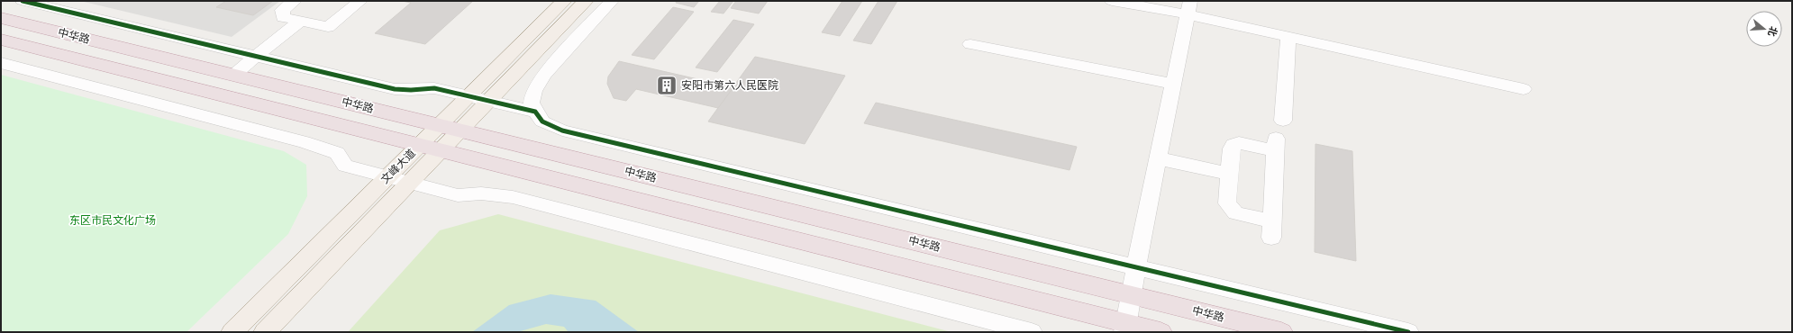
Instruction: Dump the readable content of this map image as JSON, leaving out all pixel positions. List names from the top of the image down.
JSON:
{
  "streets": {
    "highway": ["中华路"],
    "main road": ["文峰大道"]
  },
  "crossings": [
    ["中华路", "文峰大道"]
  ],
  "parks": ["东区市民文化广场"],
  "places": {
    "building": ["安阳市第六人民医院"]
  },
  "north": "right"
}
